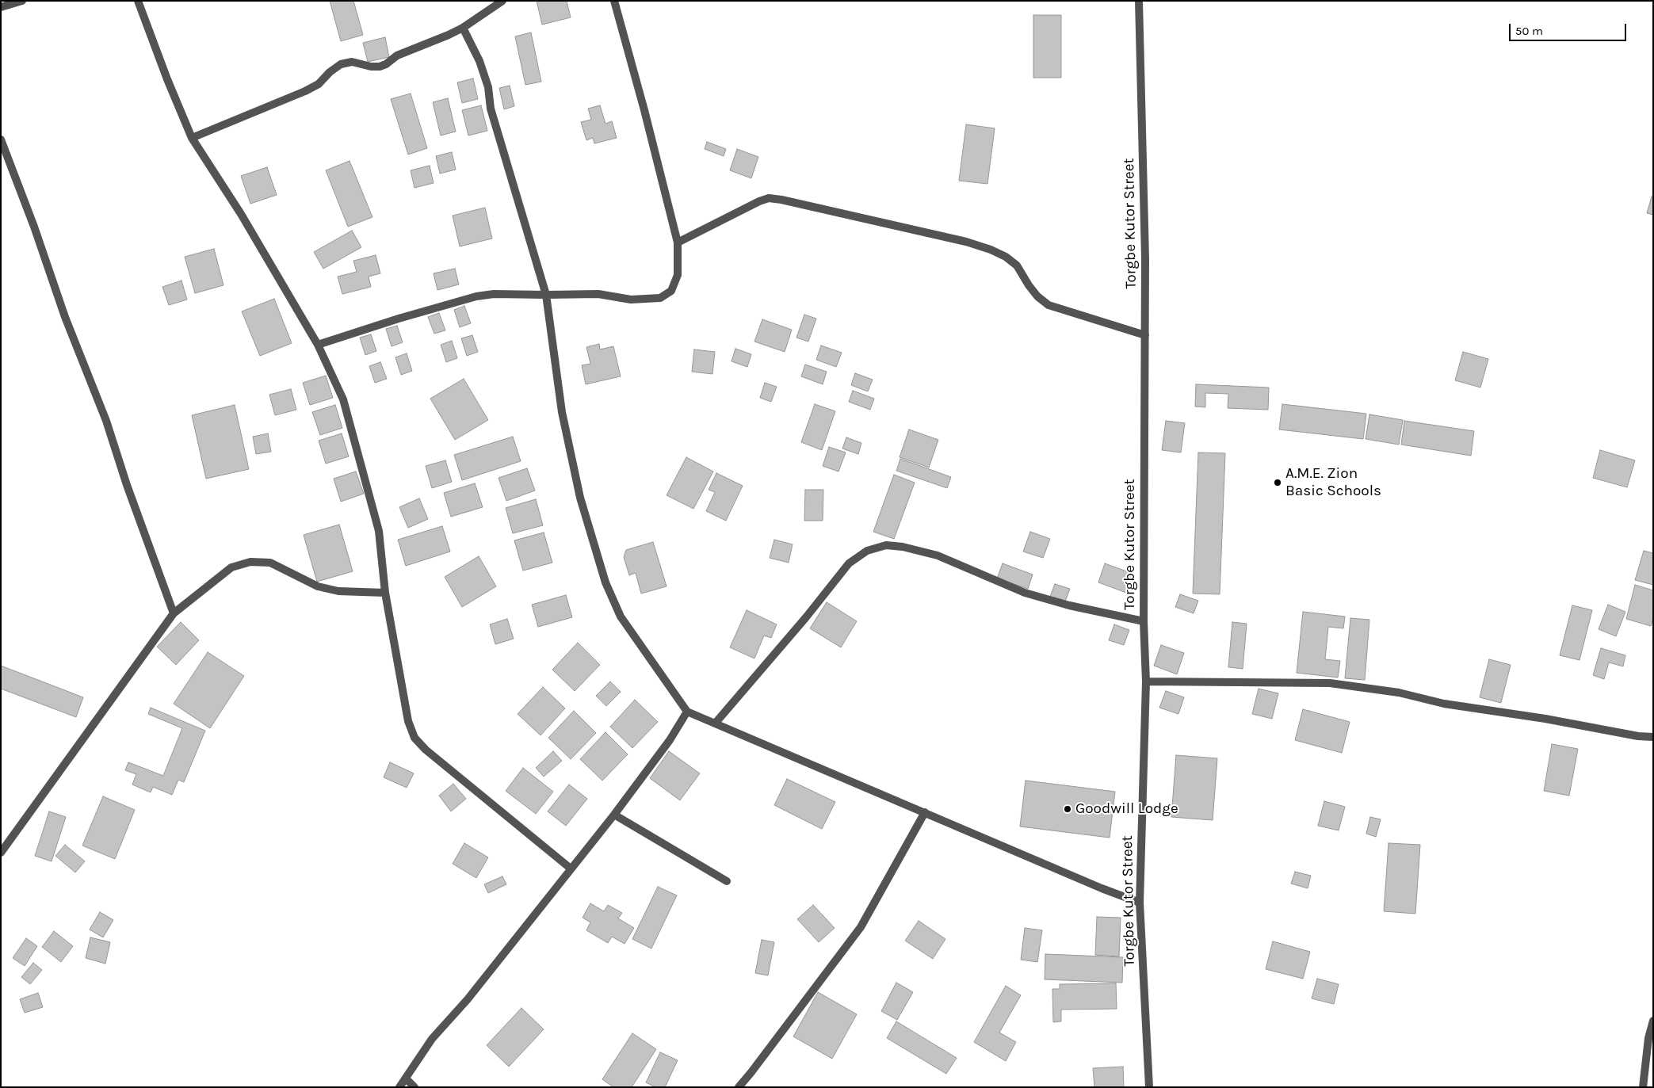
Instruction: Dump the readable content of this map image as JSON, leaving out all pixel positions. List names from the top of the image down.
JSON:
{
  "streets": {
    "street": ["Torgbe Kutor Street"]
  },
  "places": ["A.M.E. Zion Basic Schools", "Goodwill Lodge"],
  "scale_bar": "50 m"
}
